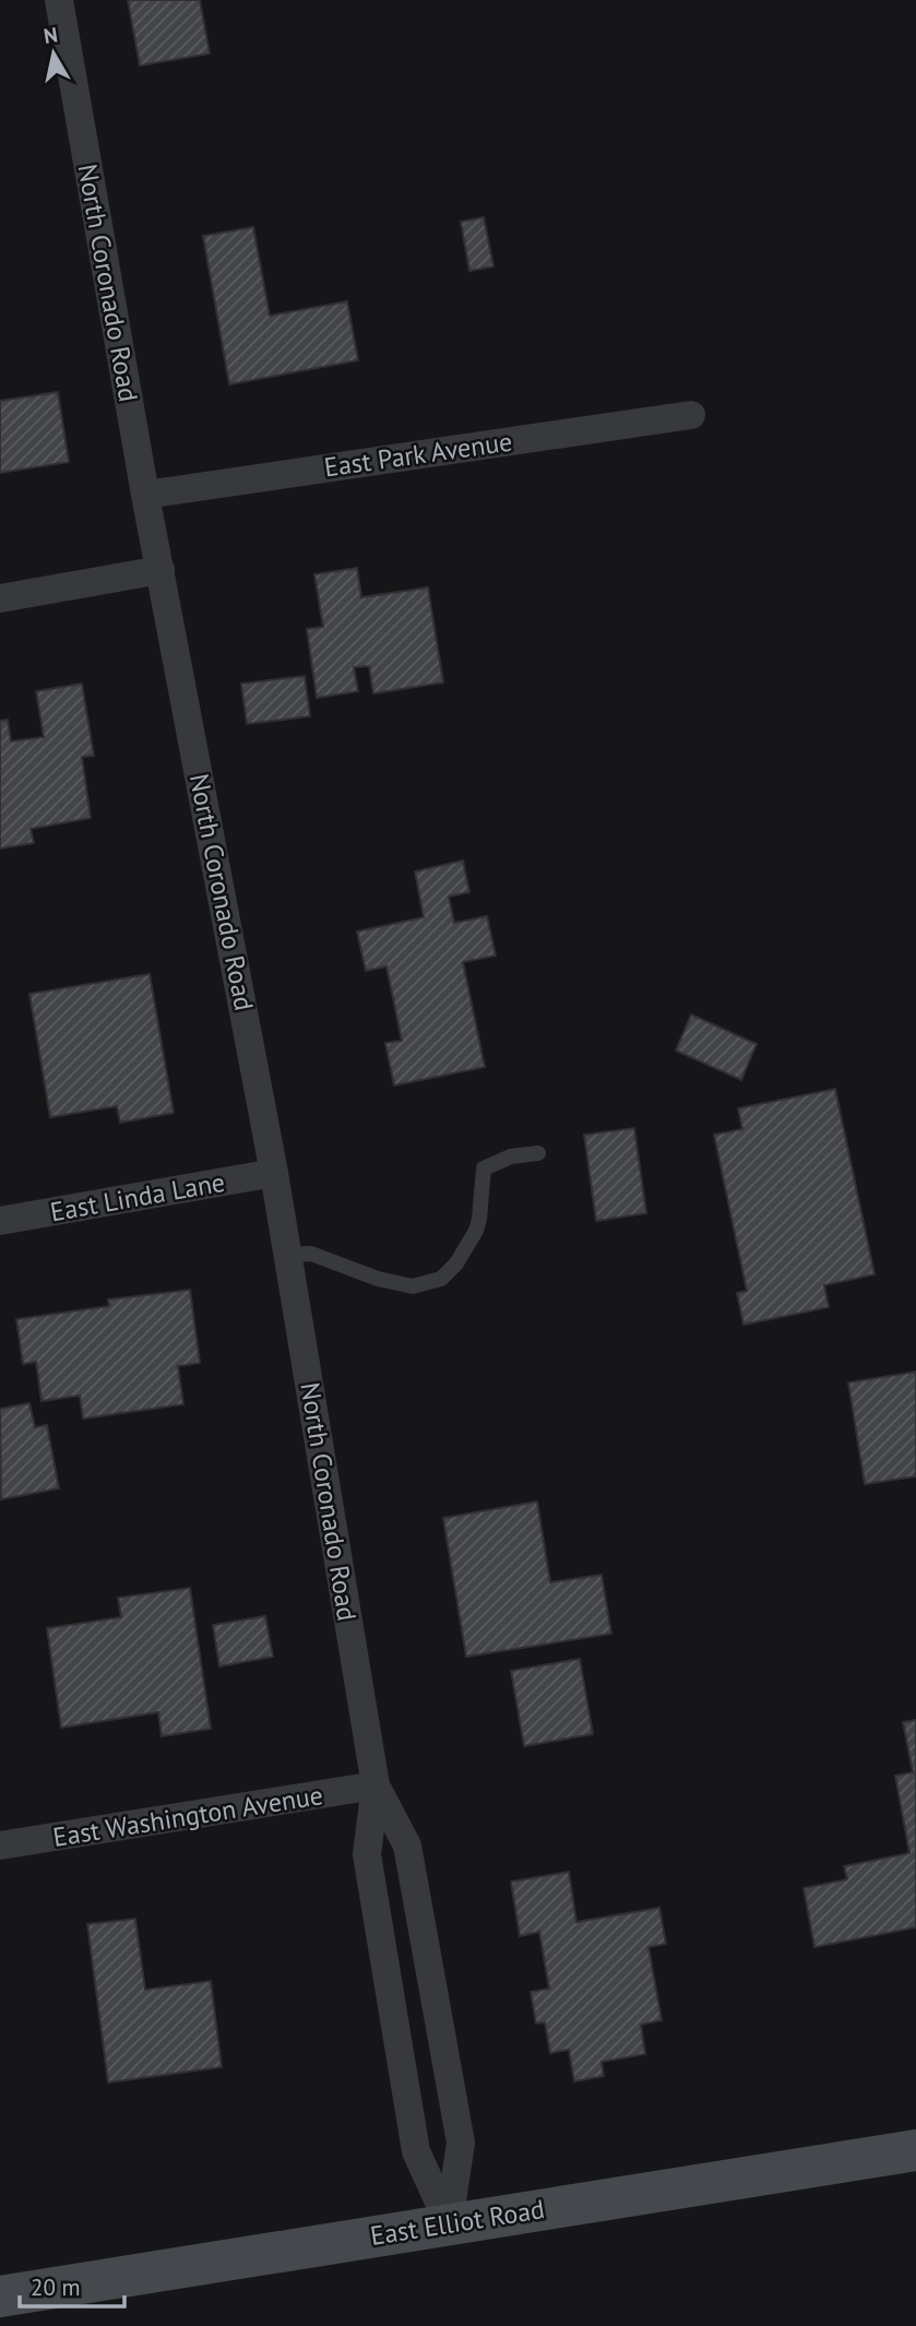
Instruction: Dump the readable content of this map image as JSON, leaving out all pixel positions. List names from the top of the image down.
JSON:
{
  "streets": {
    "main road": ["East Elliot Road"],
    "street": [
      "North Coronado Road",
      "East Park Avenue",
      "East Linda Lane",
      "East Washington Avenue"
    ]
  },
  "crossings": [
    ["North Coronado Road", "East Park Avenue"],
    ["North Coronado Road", "East Linda Lane"],
    ["North Coronado Road", "East Washington Avenue"],
    ["North Coronado Road", "East Elliot Road"]
  ],
  "scale_bar": "20 m",
  "north": "top"
}
